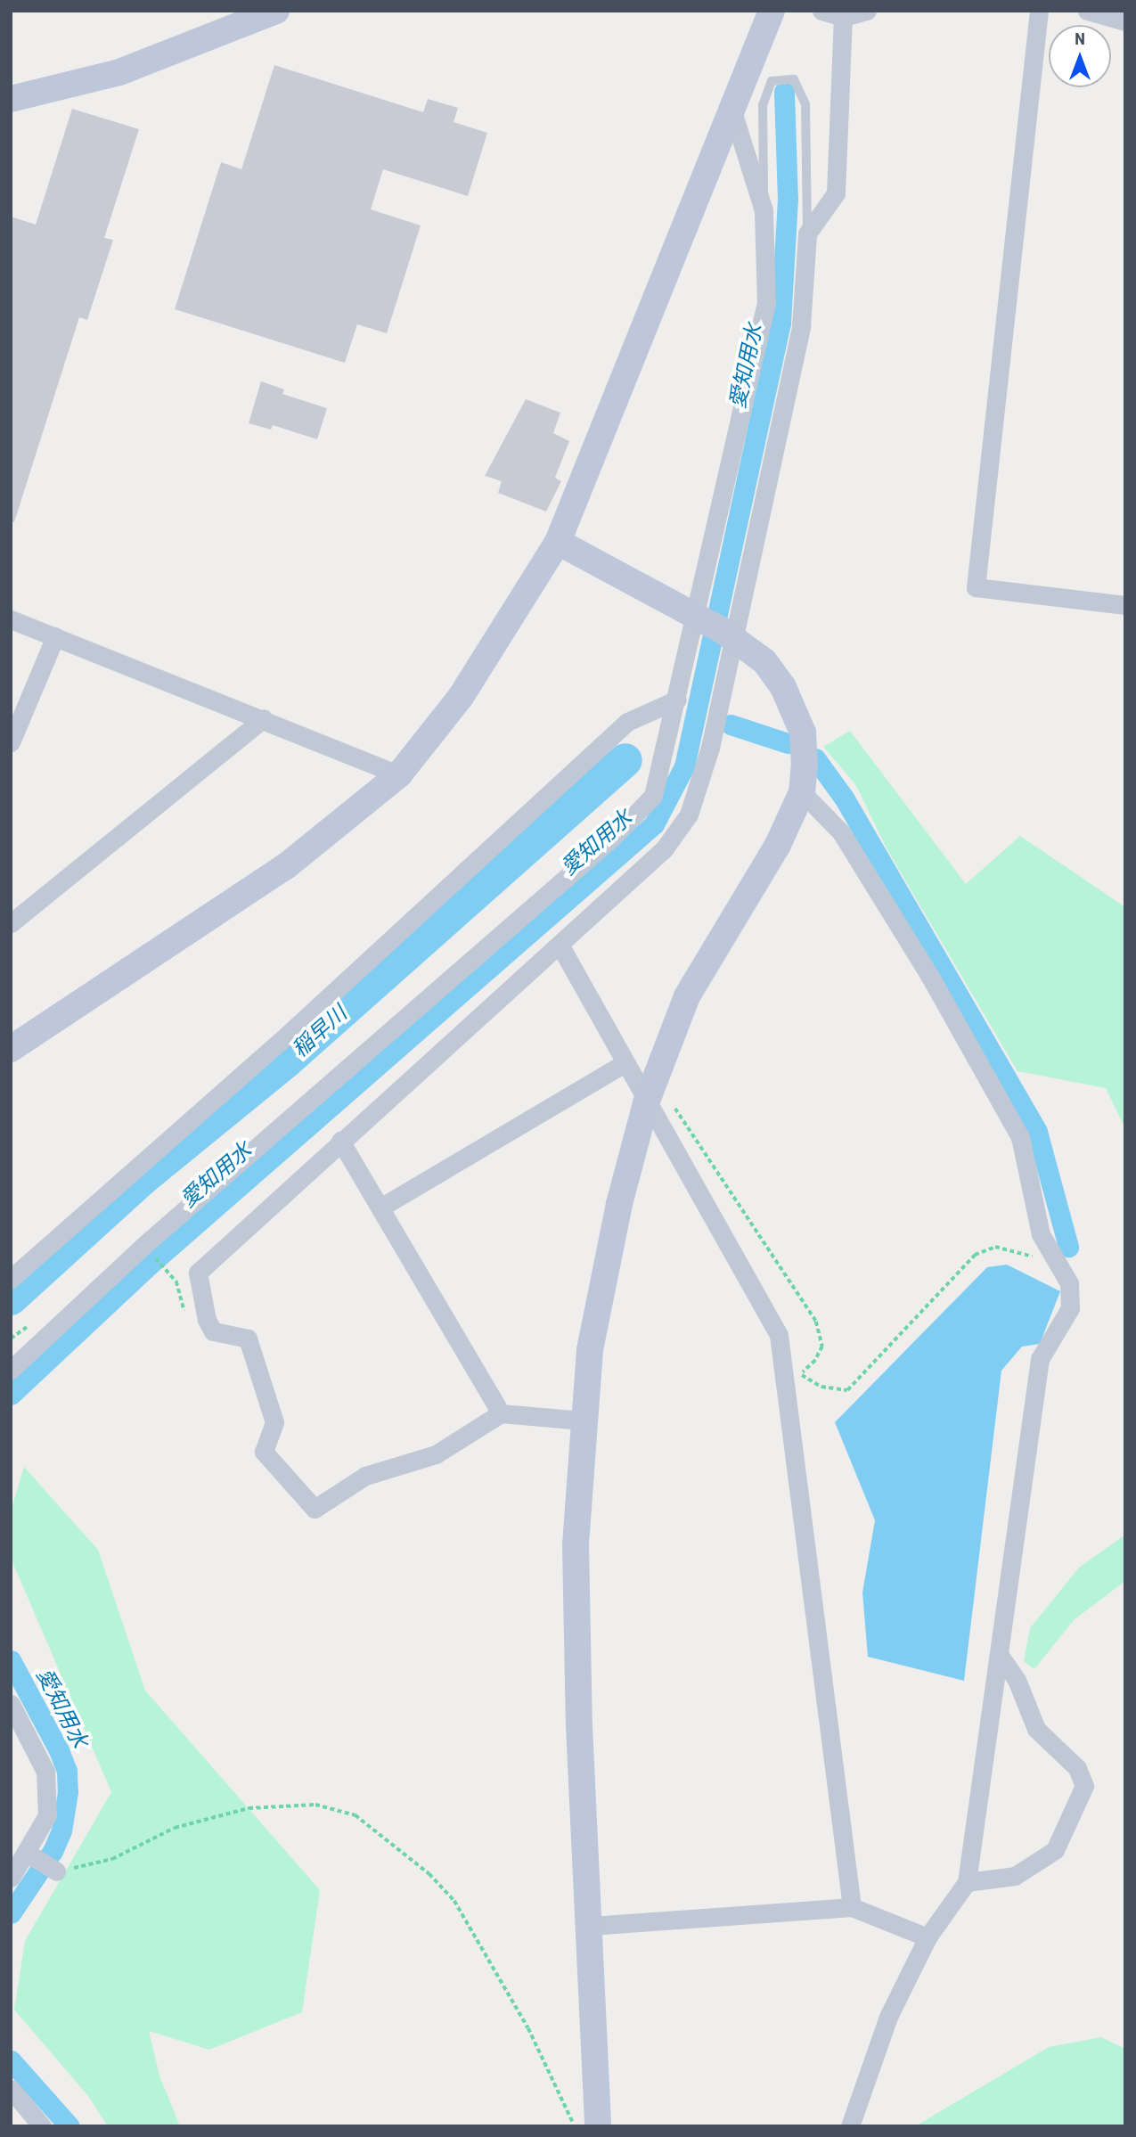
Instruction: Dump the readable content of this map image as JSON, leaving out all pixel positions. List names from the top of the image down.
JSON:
{
  "water": ["愛知用水", "稲早川"],
  "north": "top"
}
